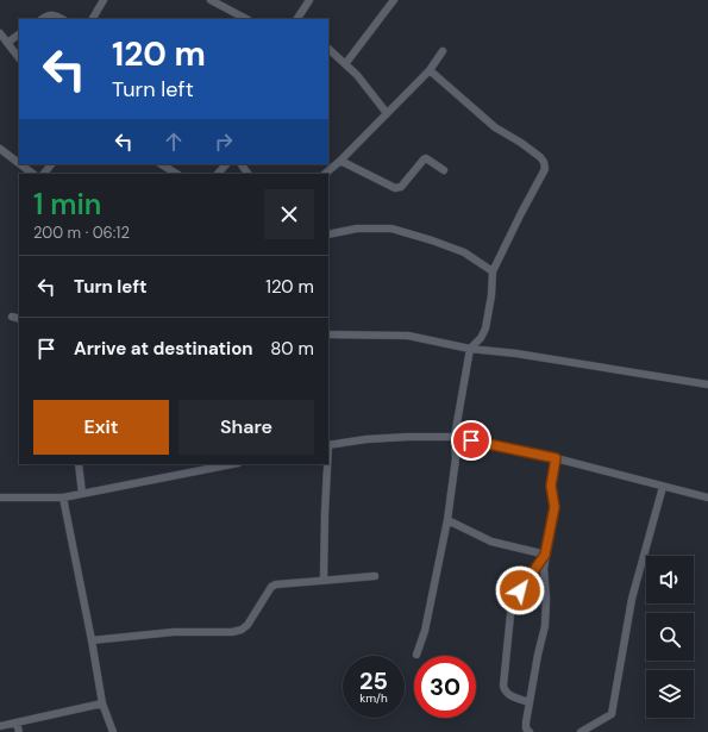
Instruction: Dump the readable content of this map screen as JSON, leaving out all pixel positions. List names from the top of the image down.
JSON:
{
  "page": {
    "turn": ["120 m", "Turn left"],
    "heading": ["1 min", "200 m · 06:12"],
    "list": [
      {
        "name": "Turn left",
        "value": "120 m"
      },
      {
        "name": "Arrive at destination",
        "value": "80 m"
      }
    ],
    "buttons": ["Exit", "Share"],
    "speed": "25 km/h",
    "limit": "30"
  }
}
